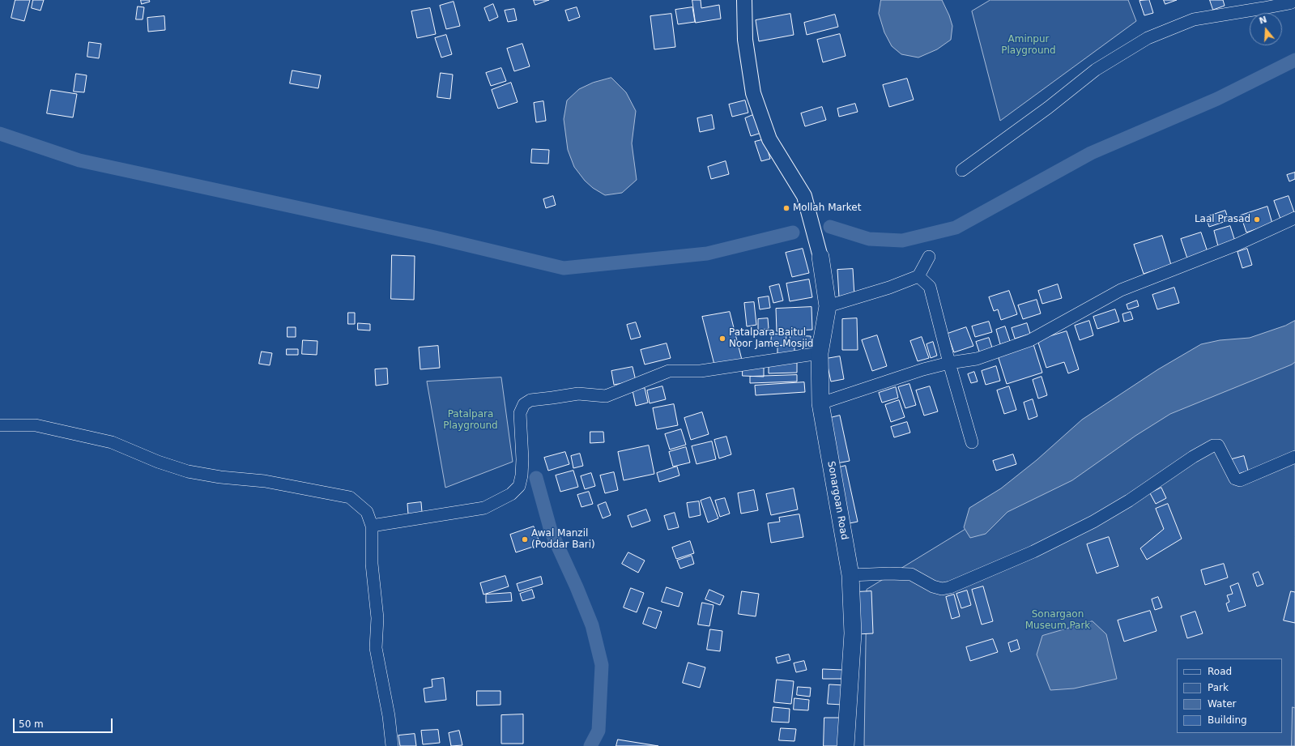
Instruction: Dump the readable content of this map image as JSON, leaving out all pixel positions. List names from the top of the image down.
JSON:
{
  "streets": {
    "main road": ["Sonargoan Road"]
  },
  "parks": ["Aminpur Playground", "Patalpara Playground", "Sonargaon Museum Park"],
  "places": [
    "Mollah Market",
    "Laal Prasad",
    "Patalpara Baitul Noor Jame Mosjid",
    "Awal Manzil (Poddar Bari)"
  ],
  "legend": [
    "Road",
    "Park",
    "Water",
    "Building"
  ],
  "scale_bar": "50 m",
  "north": "top"
}
